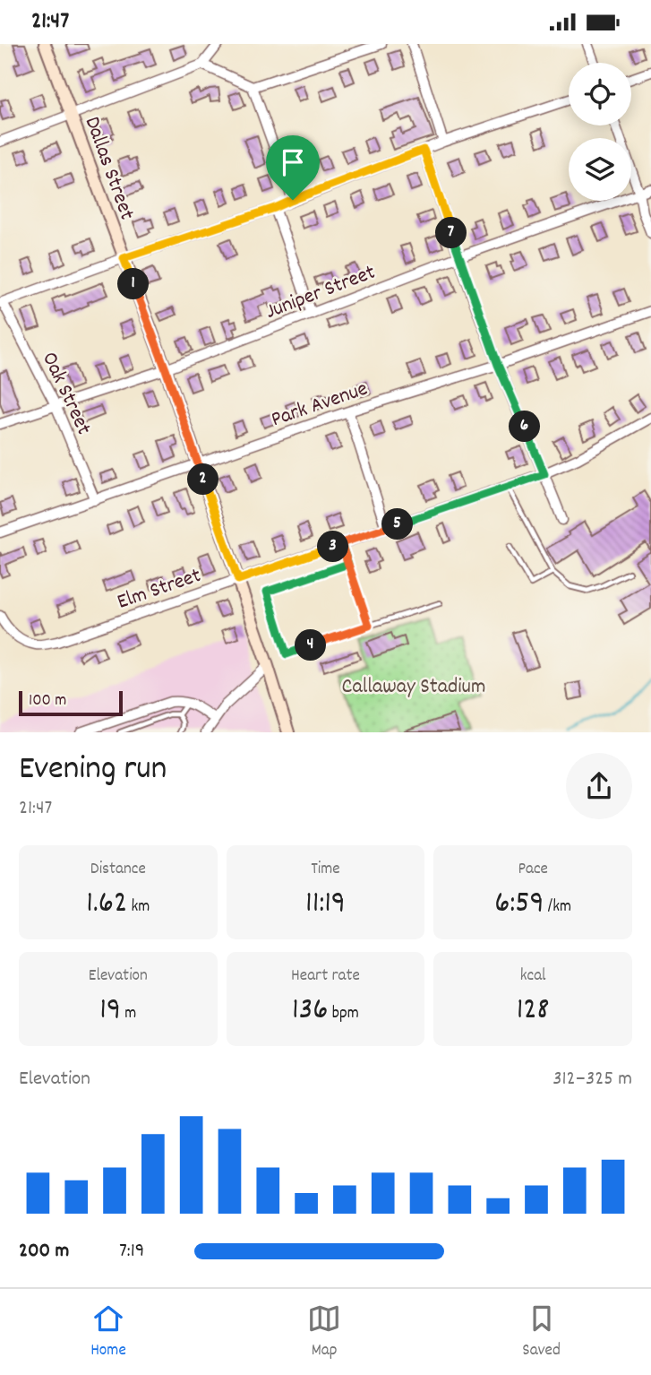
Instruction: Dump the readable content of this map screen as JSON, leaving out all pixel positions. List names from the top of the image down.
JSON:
{
  "streets": {
    "street": [
      "Dallas Street",
      "Juniper Street",
      "Oak Street",
      "Park Avenue",
      "Elm Street"
    ]
  },
  "crossings": [
    ["Dallas Street", "Juniper Street"],
    ["Dallas Street", "Park Avenue"],
    ["Dallas Street", "Elm Street"],
    ["Juniper Street", "Oak Street"],
    ["Oak Street", "Park Avenue"]
  ],
  "parks": ["Callaway Stadium"],
  "scale_bar": "100 m",
  "page": {
    "status": "21:47",
    "pins": [
      "7",
      "1",
      "6",
      "2",
      "5",
      "3",
      "4"
    ],
    "scale": "100 m",
    "heading": ["Evening run", "21:47"],
    "stats": [
      ["Distance", "1.62 km"],
      ["Time", "11:19"],
      ["Pace", "6:59 /km"],
      ["Elevation", "19 m"],
      ["Heart rate", "136 bpm"],
      ["kcal", "128"]
    ],
    "chart": ["Elevation", "312–325 m"],
    "list": [
      {
        "name": "200 m",
        "note": "7:19"
      }
    ],
    "tabs": ["Home", "Map", "Saved"]
  }
}
